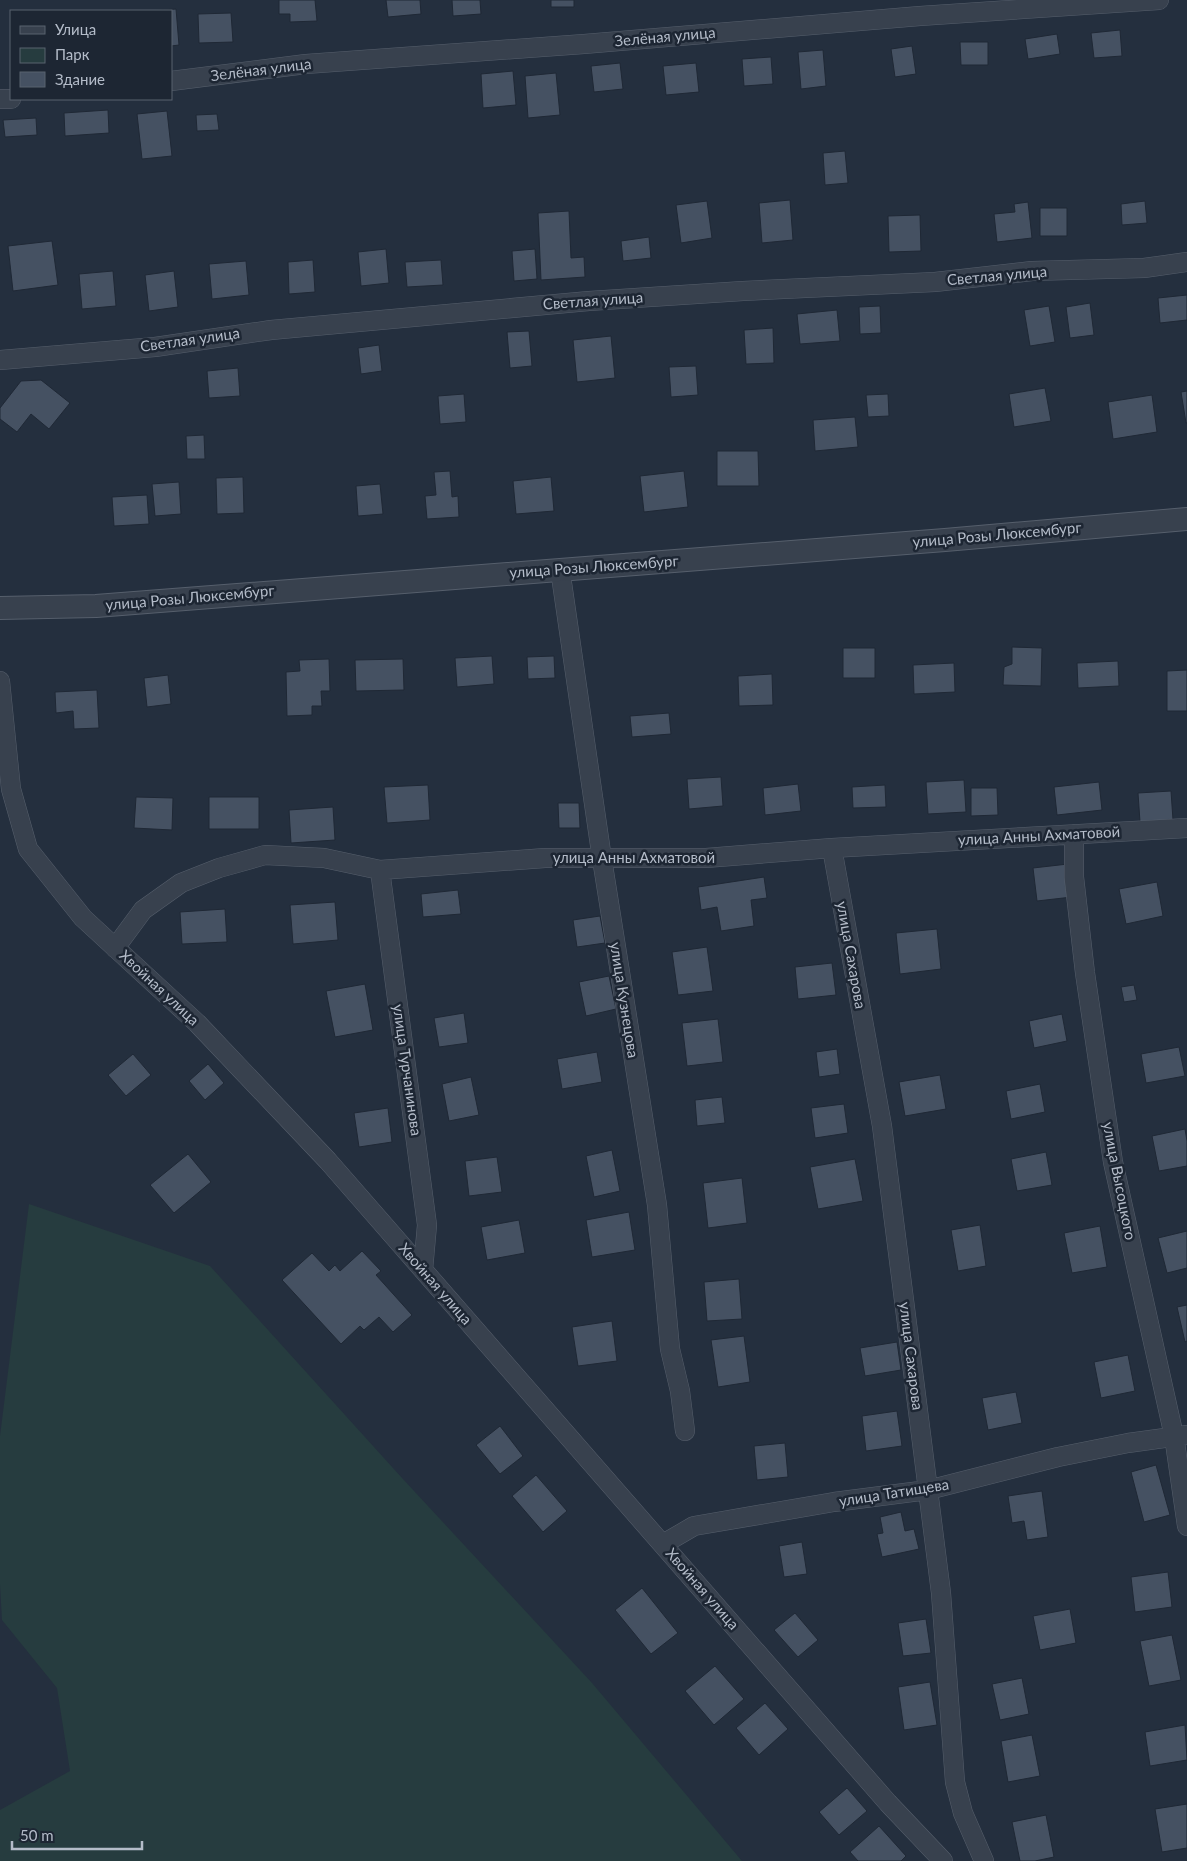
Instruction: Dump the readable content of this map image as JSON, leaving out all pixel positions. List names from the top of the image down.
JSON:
{
  "streets": {
    "street": [
      "Зелёная улица",
      "Светлая улица",
      "улица Розы Люксембург",
      "улица Анны Ахматовой",
      "улица Сахарова",
      "Хвойная улица",
      "улица Кузнецова",
      "улица Турчанинова",
      "улица Высоцкого",
      "улица Татищева"
    ]
  },
  "crossings": [
    ["улица Розы Люксембург", "улица Кузнецова"],
    ["улица Анны Ахматовой", "улица Сахарова"],
    ["улица Анны Ахматовой", "Хвойная улица"],
    ["улица Анны Ахматовой", "улица Кузнецова"],
    ["улица Анны Ахматовой", "улица Турчанинова"],
    ["улица Анны Ахматовой", "улица Высоцкого"],
    ["улица Сахарова", "улица Татищева"],
    ["Хвойная улица", "улица Турчанинова"],
    ["Хвойная улица", "улица Татищева"],
    ["улица Высоцкого", "улица Татищева"]
  ],
  "legend": ["Улица", "Парк", "Здание"],
  "scale_bar": "50 m"
}
